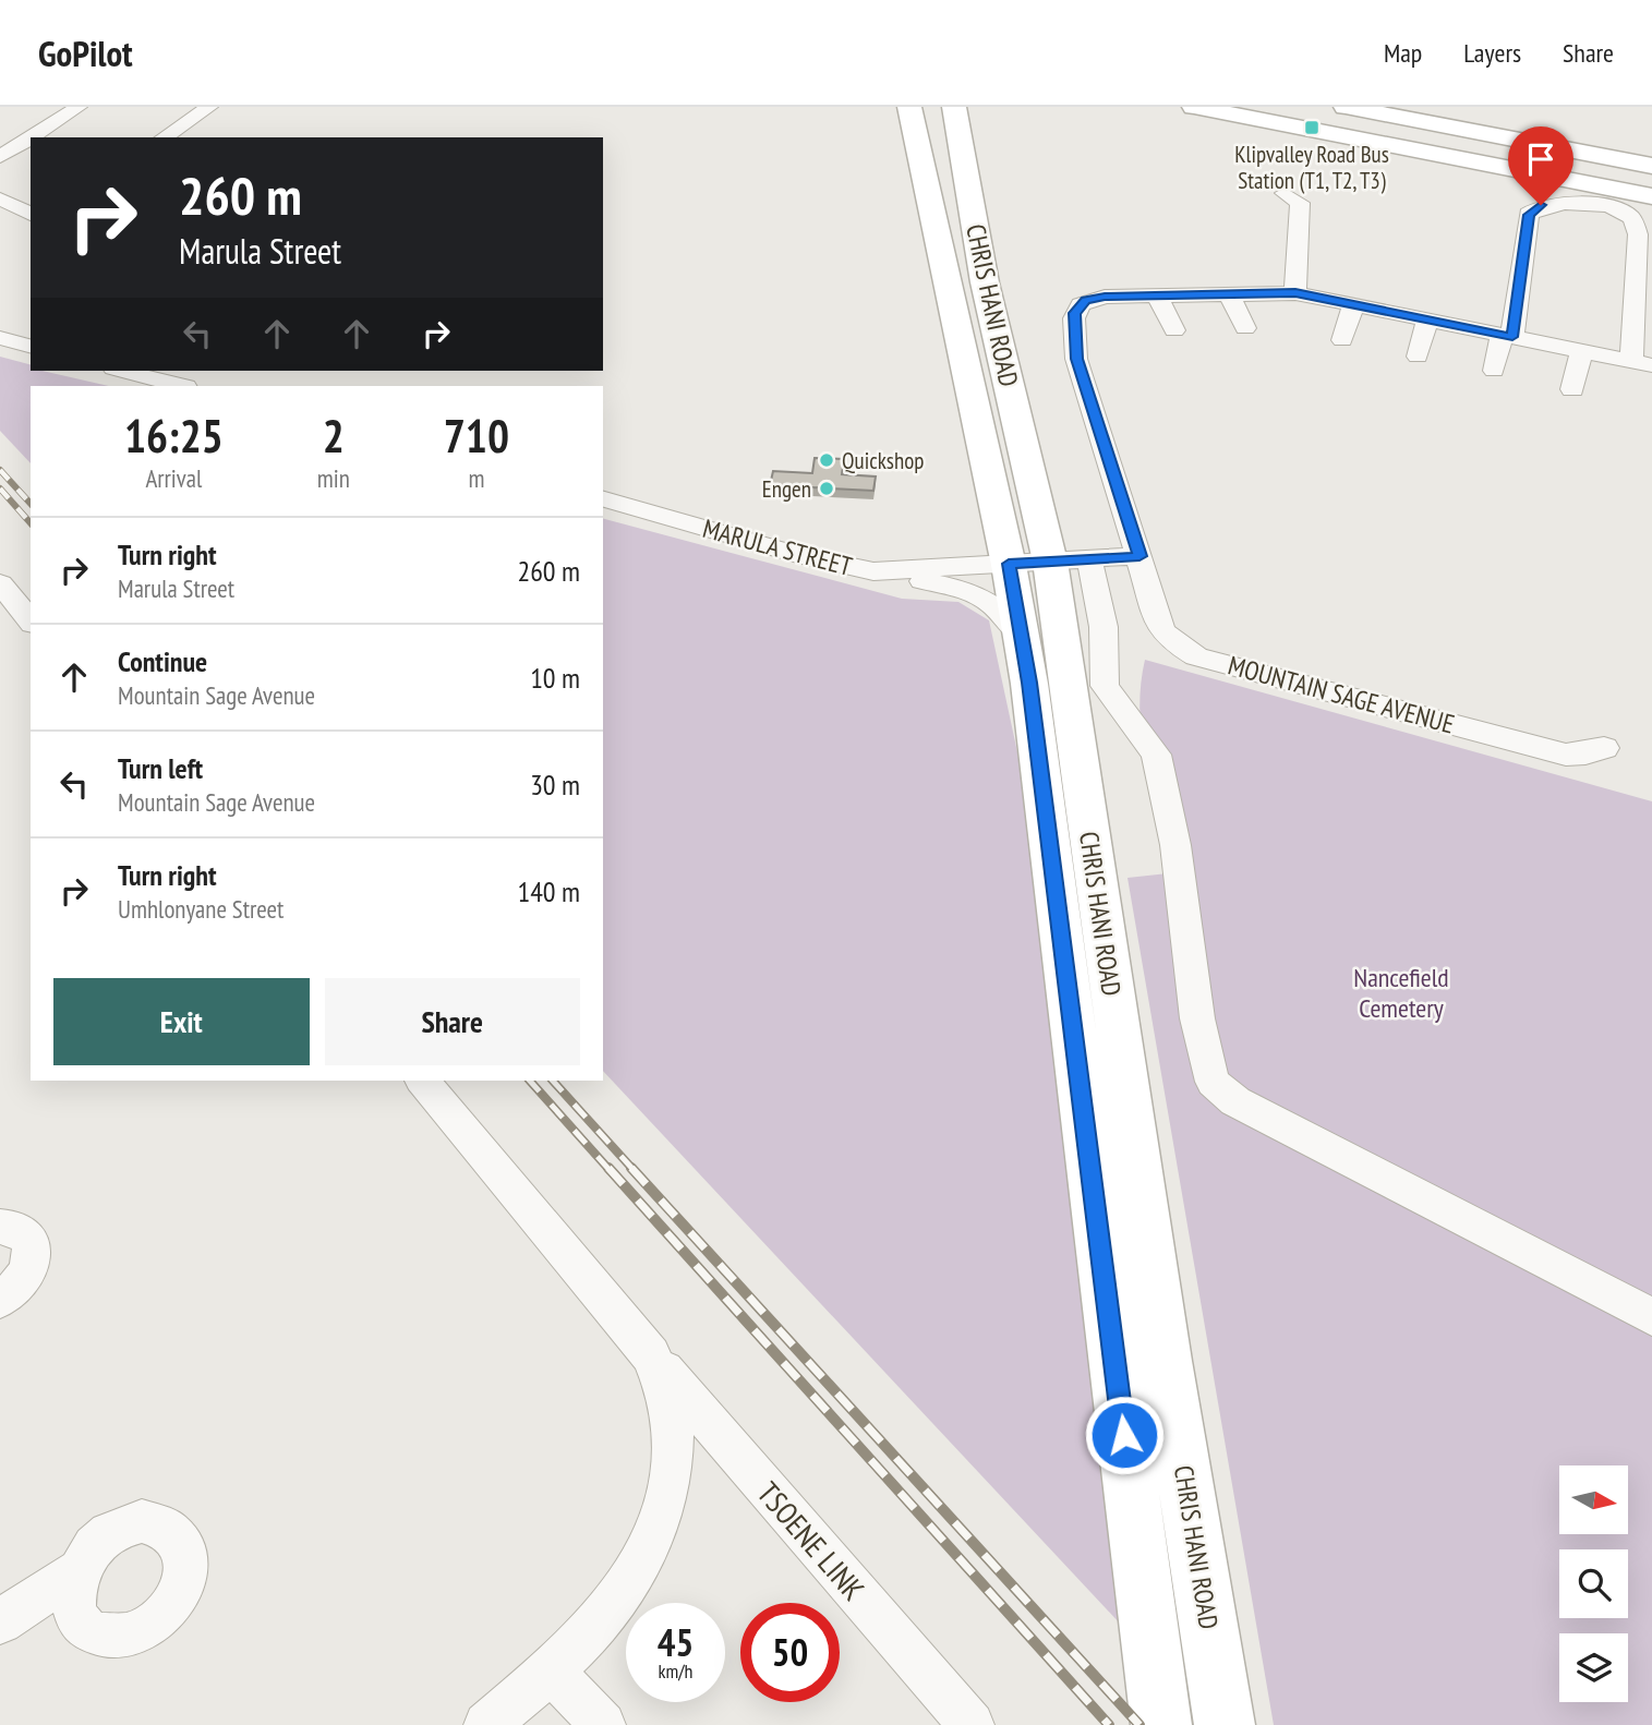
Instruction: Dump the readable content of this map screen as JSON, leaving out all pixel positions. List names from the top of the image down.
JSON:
{
  "streets": {
    "main road": ["CHRIS HANI ROAD"],
    "street": ["MARULA STREET", "MOUNTAIN SAGE AVENUE", "TSOENE LINK"]
  },
  "crossings": [
    ["CHRIS HANI ROAD", "MARULA STREET"]
  ],
  "parks": ["Nancefield Cemetery"],
  "places": {
    "transit": ["Klipvalley Road Bus Station (T1, T2, T3)"],
    "other": ["Quickshop", "Engen"]
  },
  "north": "right",
  "page": {
    "header": "GoPilot",
    "nav": ["Map", "Layers", "Share"],
    "turn": ["260 m", "Marula Street"],
    "eta": [
      "16:25",
      "Arrival",
      "2",
      "min",
      "710",
      "m"
    ],
    "list": [
      {
        "name": "Turn right",
        "note": "Marula Street",
        "value": "260 m"
      },
      {
        "name": "Continue",
        "note": "Mountain Sage Avenue",
        "value": "10 m"
      },
      {
        "name": "Turn left",
        "note": "Mountain Sage Avenue",
        "value": "30 m"
      },
      {
        "name": "Turn right",
        "note": "Umhlonyane Street",
        "value": "140 m"
      }
    ],
    "buttons": ["Exit", "Share"],
    "speed": "45 km/h",
    "limit": "50"
  }
}
